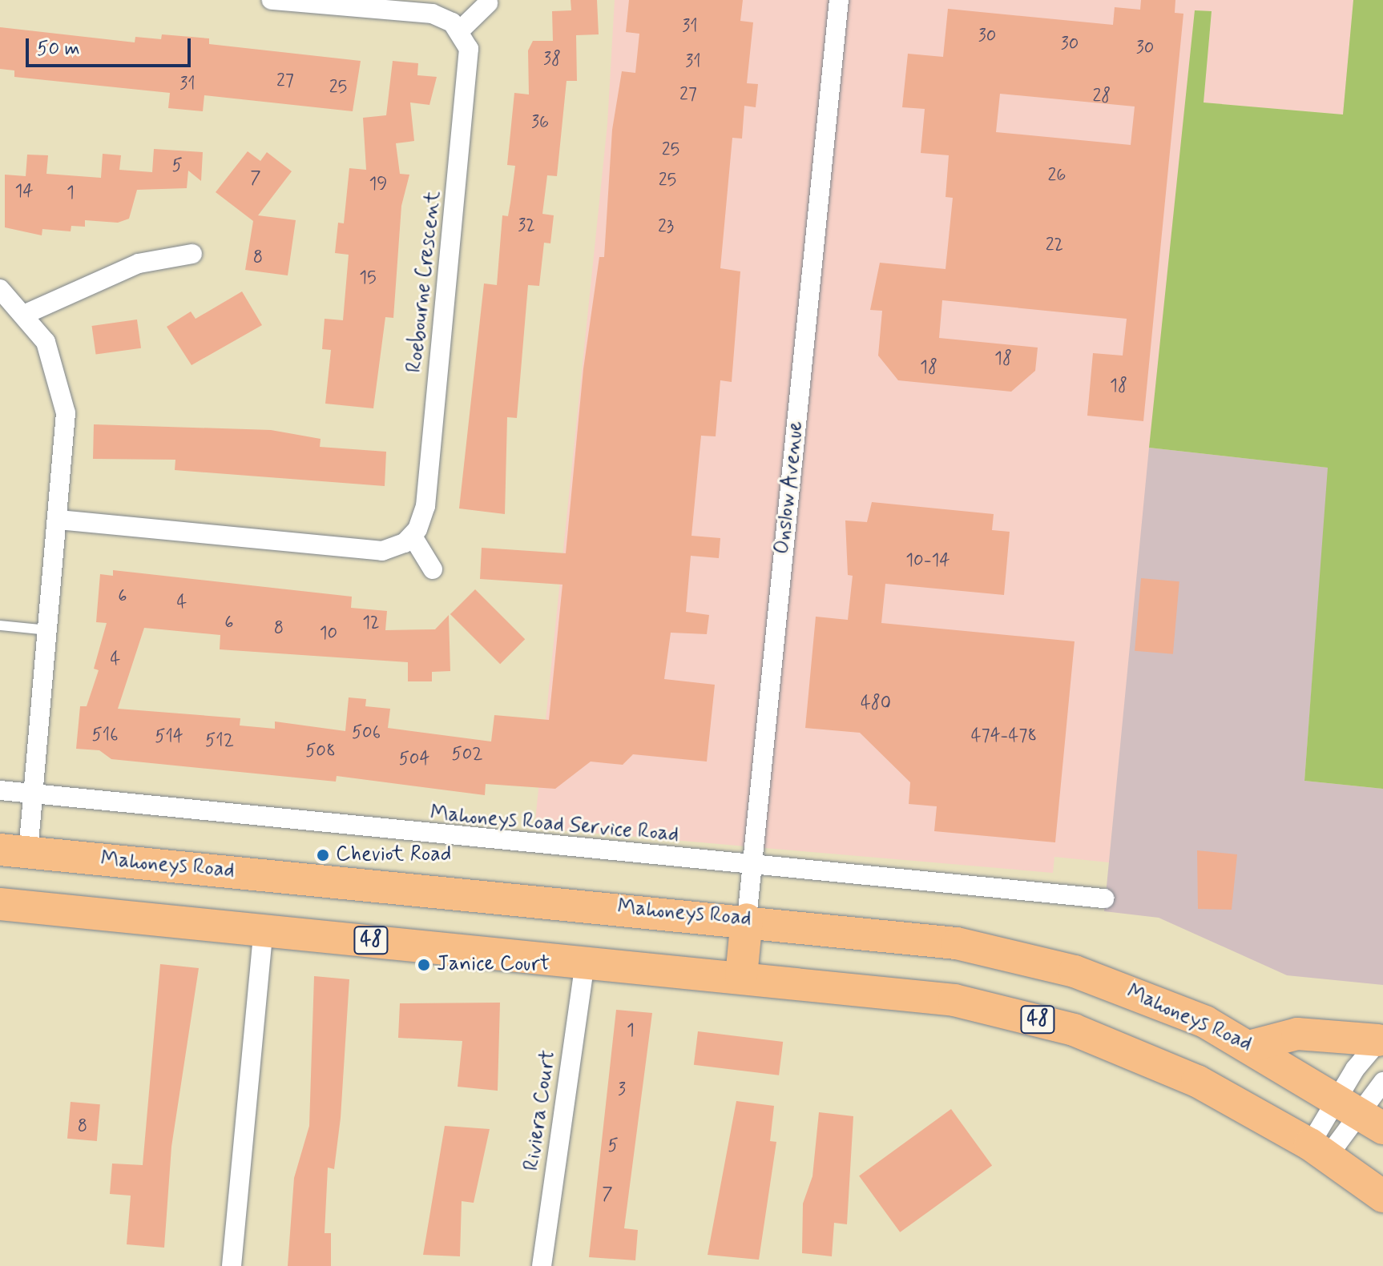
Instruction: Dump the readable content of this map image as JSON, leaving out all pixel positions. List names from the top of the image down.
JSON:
{
  "streets": {
    "main road": ["Onslow Avenue", "Mahoneys Road", "48"],
    "street": ["Roebourne Crescent", "Mahoneys Road Service Road", "Riviera Court"]
  },
  "crossings": [
    ["Onslow Avenue", "Mahoneys Road Service Road"],
    ["Onslow Avenue", "Mahoneys Road"],
    ["Onslow Avenue", "48"],
    ["48", "Riviera Court"]
  ],
  "places": ["Cheviot Road", "Janice Court"],
  "house_numbers": [
    "31",
    "30",
    "30",
    "30",
    "38",
    "31",
    "27",
    "31",
    "25",
    "27",
    "28",
    "36",
    "25",
    "5",
    "26",
    "7",
    "25",
    "19",
    "14",
    "1",
    "32",
    "23",
    "22",
    "8",
    "15",
    "18",
    "18",
    "18",
    "10-14",
    "6",
    "4",
    "6",
    "12",
    "8",
    "10",
    "4",
    "480",
    "506",
    "516",
    "474-478",
    "514",
    "512",
    "508",
    "502",
    "504",
    "1",
    "3",
    "8",
    "5",
    "7"
  ],
  "scale_bar": "50 m"
}
